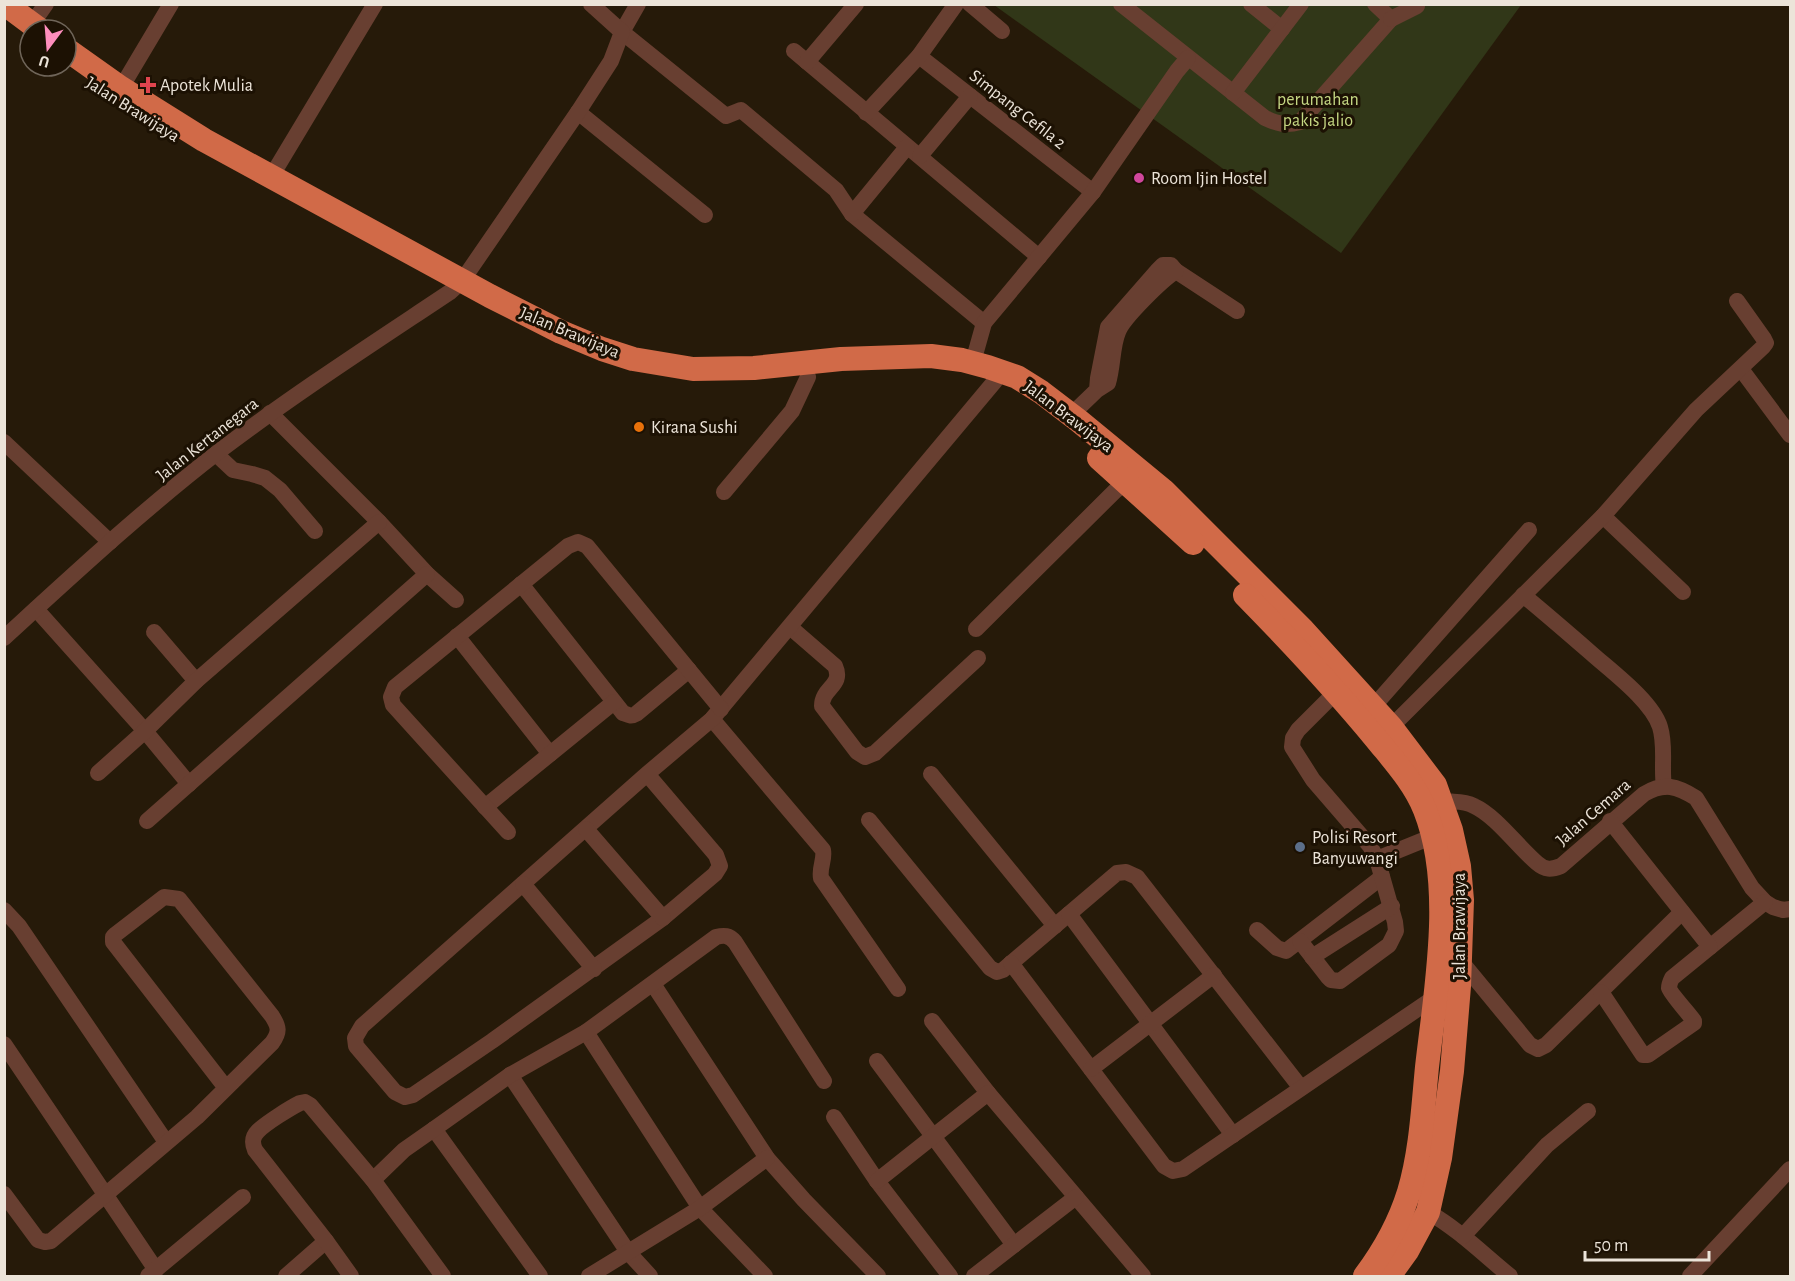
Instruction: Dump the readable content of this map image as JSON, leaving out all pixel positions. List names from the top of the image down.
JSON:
{
  "streets": {
    "highway": ["Jalan Brawijaya"],
    "street": ["Simpang Cefila 2", "Jalan Kertanegara", "Jalan Cemara"]
  },
  "crossings": [
    ["Jalan Brawijaya", "Jalan Kertanegara"],
    ["Jalan Brawijaya", "Jalan Cemara"]
  ],
  "parks": ["perumahan pakis jalio"],
  "places": {
    "health": ["Apotek Mulia"],
    "other": ["Room Ijin Hostel", "Kirana Sushi", "Polisi Resort Banyuwangi"]
  },
  "scale_bar": "50 m",
  "north": "bottom"
}
